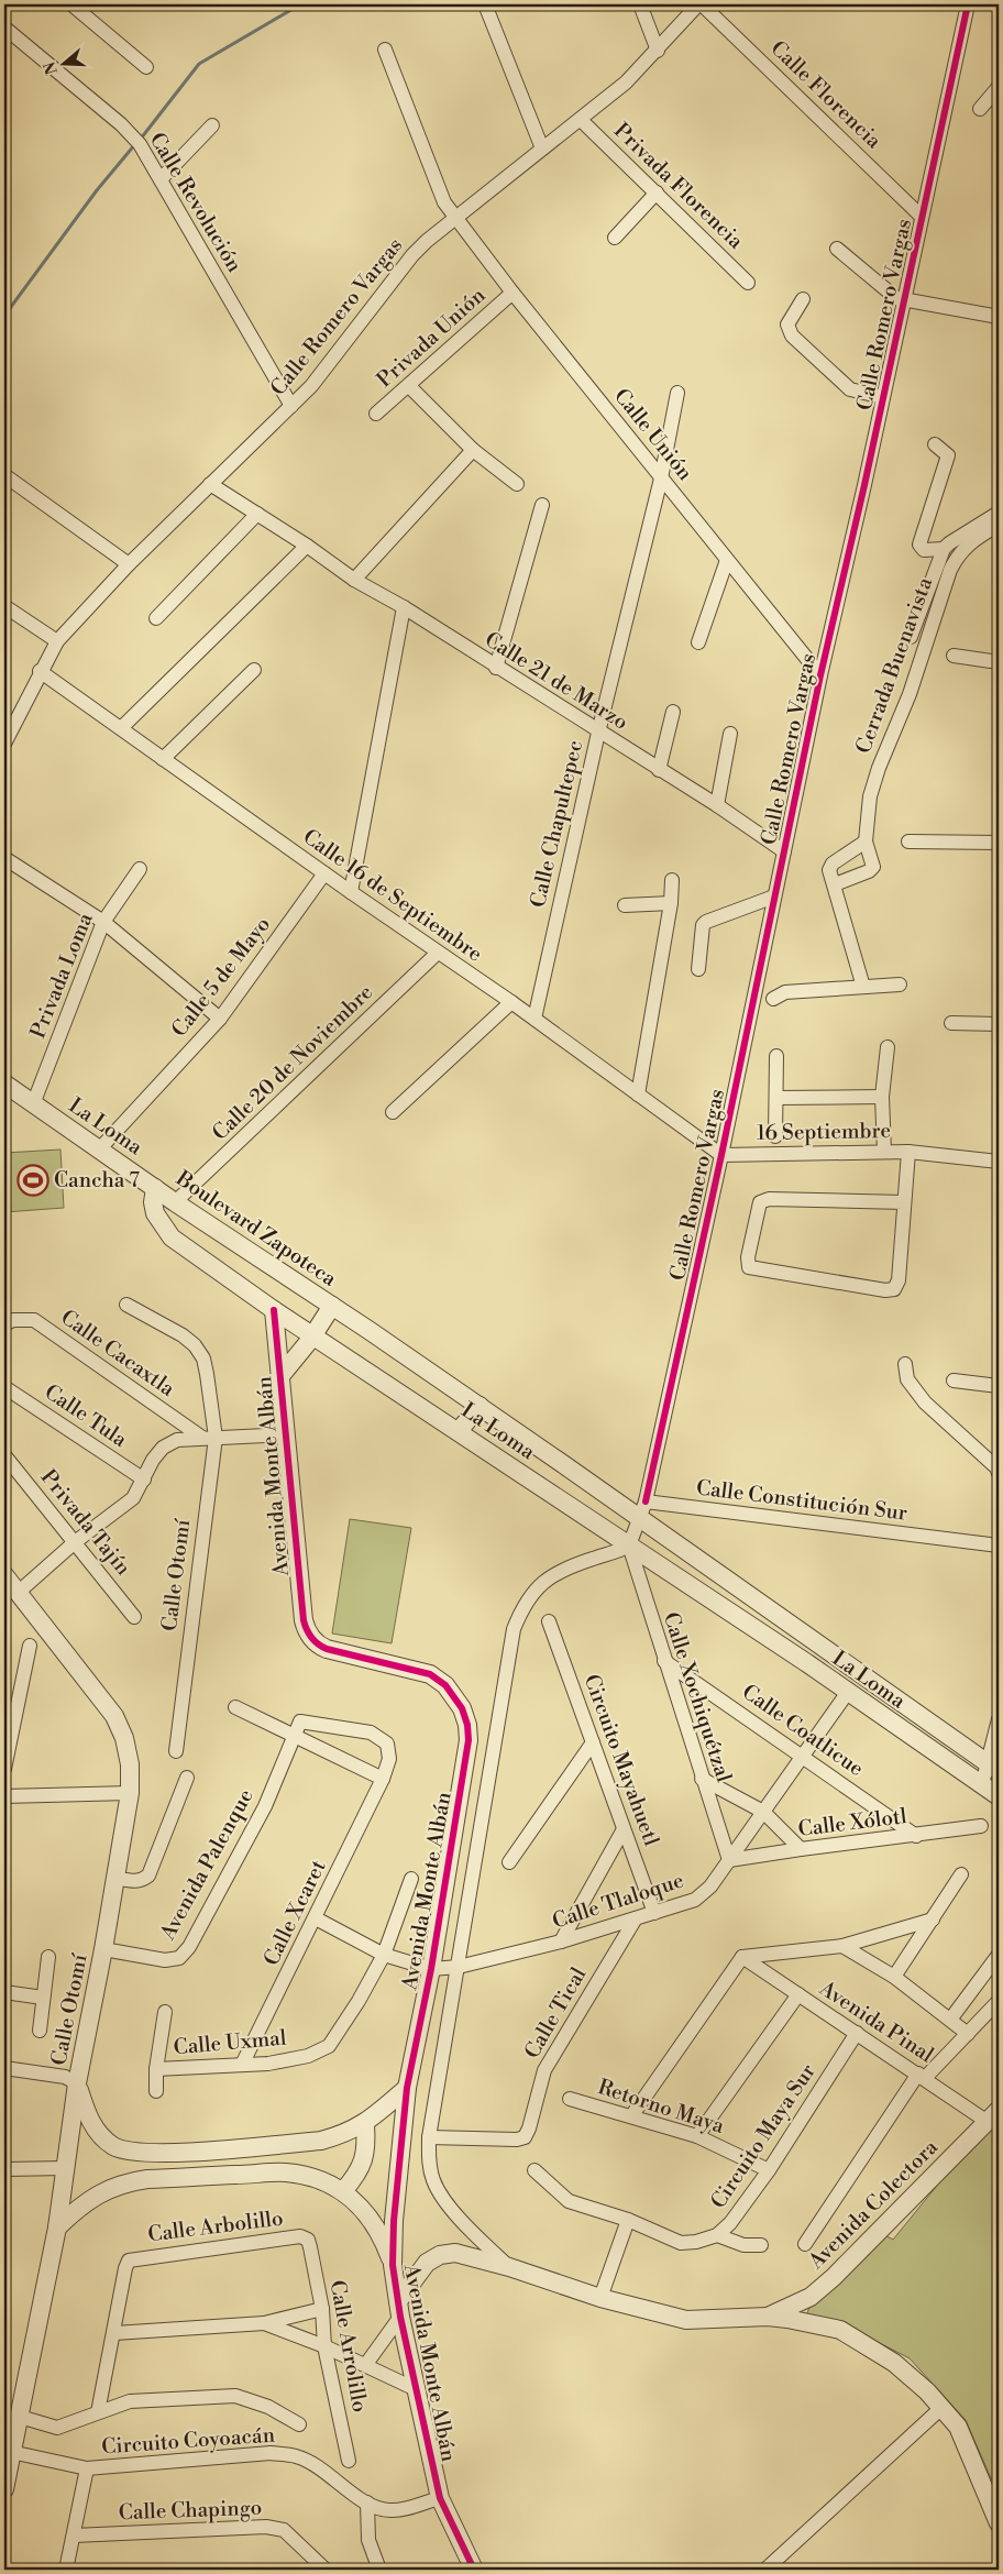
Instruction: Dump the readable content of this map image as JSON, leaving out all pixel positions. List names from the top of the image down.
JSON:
{
  "streets": {
    "street": [
      "Calle Florencia",
      "Privada Florencia",
      "Calle Revolución",
      "Calle Romero Vargas",
      "Privada Unión",
      "Calle Unión",
      "Cerrada Buenavista",
      "Calle 21 de Marzo",
      "Calle Chapultepec",
      "Calle 16 de Septiembre",
      "Privada Loma",
      "Calle 5 de Mayo",
      "Calle 20 de Noviembre",
      "La Loma",
      "16 Septiembre",
      "Boulevard Zapoteca",
      "Calle Cacaxtla",
      "Calle Tula",
      "Avenida Monte Albán",
      "Calle Constitución Sur",
      "Privada Tajín",
      "Calle Otomí",
      "Calle Xochiquétzal",
      "Calle Coatlicue",
      "Circuito Mayahuetl",
      "Calle Xólotl",
      "Avenida Palenque",
      "Calle Tlaloque",
      "Calle Xcaret",
      "Calle Tical",
      "Avenida Pinal",
      "Calle Uxmal",
      "Retorno Maya",
      "Circuito Maya Sur",
      "Avenida Colectora",
      "Calle Arbolillo",
      "Calle Arrolillo",
      "Circuito Coyoacán",
      "Calle Chapingo"
    ]
  },
  "crossings": [
    ["Calle Florencia", "Calle Romero Vargas"],
    ["Privada Florencia", "Calle Romero Vargas"],
    ["Calle Revolución", "Calle Romero Vargas"],
    ["Calle Romero Vargas", "Calle Unión"],
    ["Calle Romero Vargas", "Calle 21 de Marzo"],
    ["Calle Romero Vargas", "Calle 16 de Septiembre"],
    ["Calle Romero Vargas", "16 Septiembre"],
    ["Calle Romero Vargas", "Boulevard Zapoteca"],
    ["Calle Romero Vargas", "Calle Constitución Sur"],
    ["Privada Unión", "Calle Unión"],
    ["Calle Unión", "Calle Chapultepec"],
    ["Calle 21 de Marzo", "Calle Chapultepec"],
    ["Calle Chapultepec", "Calle 16 de Septiembre"],
    ["Calle 16 de Septiembre", "Calle 5 de Mayo"],
    ["Calle 16 de Septiembre", "Calle 20 de Noviembre"],
    ["Calle 16 de Septiembre", "16 Septiembre"],
    ["Privada Loma", "La Loma"],
    ["Calle 5 de Mayo", "La Loma"],
    ["Calle 20 de Noviembre", "Boulevard Zapoteca"],
    ["La Loma", "Boulevard Zapoteca"],
    ["La Loma", "Avenida Monte Albán"],
    ["La Loma", "Calle Xochiquétzal"],
    ["La Loma", "Calle Tlaloque"],
    ["Boulevard Zapoteca", "Calle Constitución Sur"],
    ["Calle Cacaxtla", "Calle Otomí"],
    ["Avenida Monte Albán", "Calle Tlaloque"],
    ["Avenida Monte Albán", "Circuito Coyoacán"],
    ["Calle Otomí", "Avenida Palenque"],
    ["Calle Otomí", "Circuito Coyoacán"],
    ["Calle Xochiquétzal", "Calle Coatlicue"],
    ["Calle Xochiquétzal", "Calle Xólotl"],
    ["Calle Xochiquétzal", "Calle Tlaloque"],
    ["Calle Coatlicue", "Calle Xólotl"],
    ["Calle Coatlicue", "Calle Tlaloque"],
    ["Circuito Mayahuetl", "Calle Tlaloque"],
    ["Calle Xólotl", "Calle Tlaloque"],
    ["Avenida Palenque", "Calle Xcaret"],
    ["Calle Tlaloque", "Calle Tical"],
    ["Calle Xcaret", "Calle Uxmal"],
    ["Avenida Pinal", "Circuito Maya Sur"],
    ["Avenida Pinal", "Avenida Colectora"],
    ["Retorno Maya", "Circuito Maya Sur"],
    ["Calle Arbolillo", "Calle Arrolillo"],
    ["Circuito Coyoacán", "Calle Chapingo"]
  ],
  "places": {
    "sports": ["Cancha 7"]
  },
  "north": "left"
}
